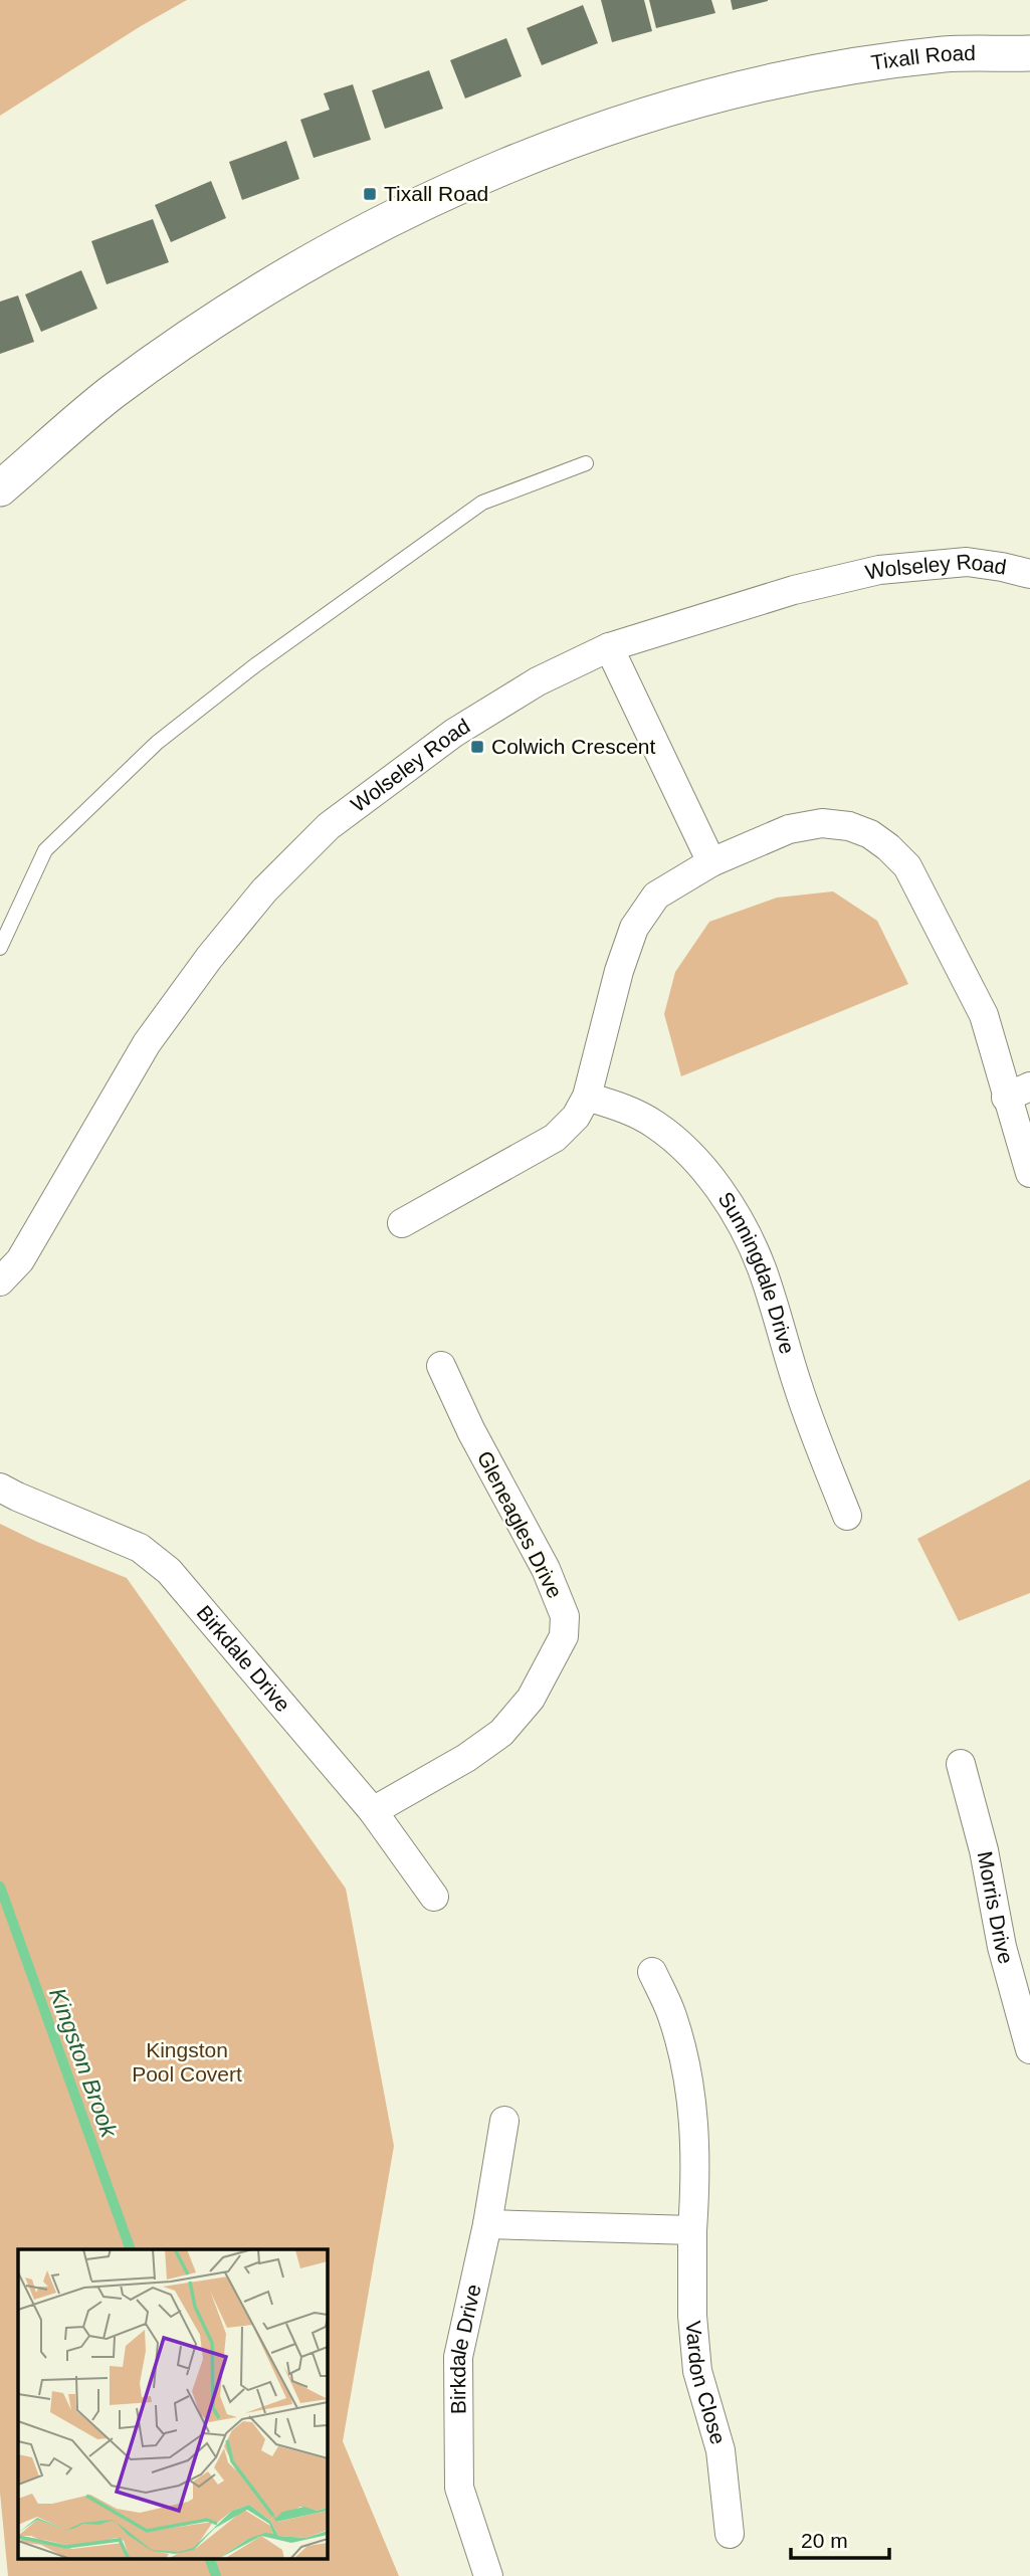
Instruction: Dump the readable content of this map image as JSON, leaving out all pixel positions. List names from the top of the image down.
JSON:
{
  "streets": {
    "street": [
      "Tixall Road",
      "Wolseley Road",
      "Sunningdale Drive",
      "Gleneagles Drive",
      "Birkdale Drive",
      "Morris Drive",
      "Vardon Close"
    ]
  },
  "crossings": [
    ["Gleneagles Drive", "Birkdale Drive"]
  ],
  "water": ["Kingston Brook"],
  "parks": ["Kingston Pool Covert"],
  "places": {
    "transit": ["Tixall Road", "Colwich Crescent"]
  },
  "scale_bar": "20 m"
}
